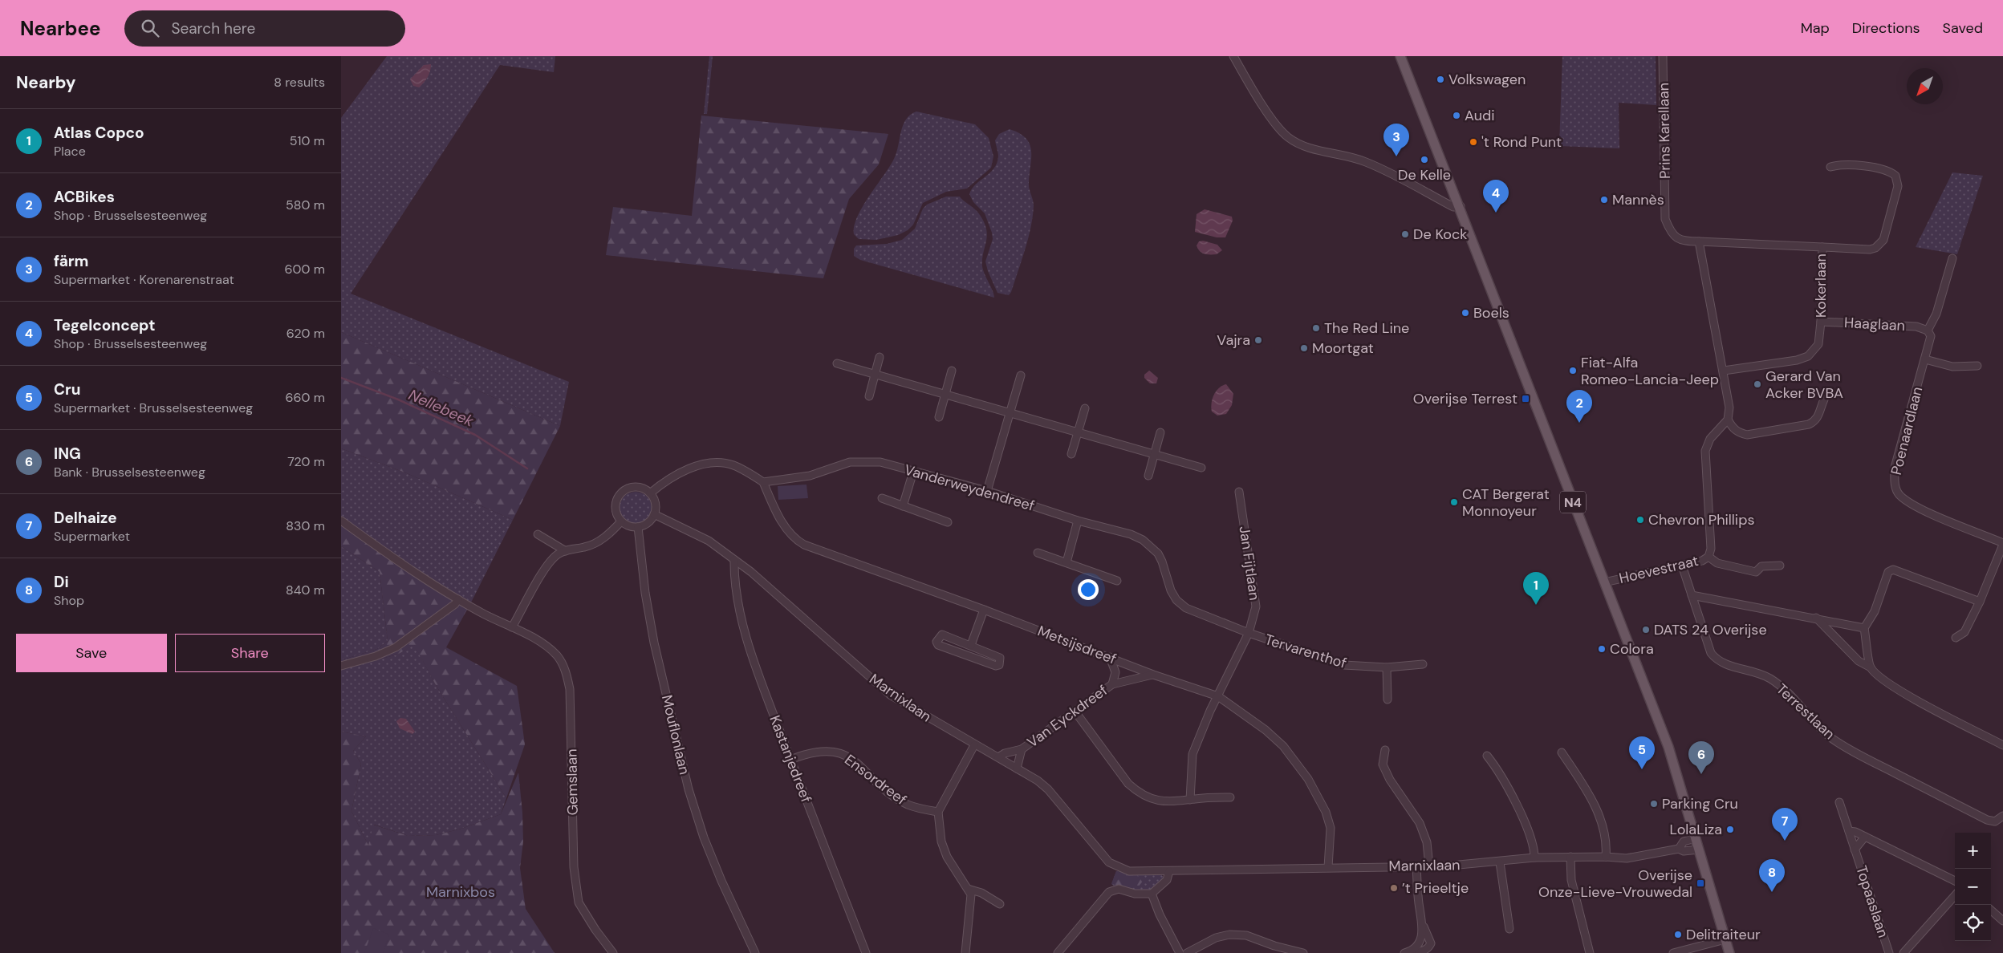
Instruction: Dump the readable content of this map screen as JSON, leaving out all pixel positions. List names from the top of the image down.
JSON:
{
  "streets": {
    "main road": ["N4"],
    "street": [
      "Prins Karellaan",
      "Kokerlaan",
      "Haaglaan",
      "Poenaardlaan",
      "Vanderweydendreef",
      "Jan Fijtlaan",
      "Hoevestraat",
      "Metsijsdreef",
      "Tervarenthof",
      "Marnixlaan",
      "Terrestlaan",
      "Van Eyckdreef",
      "Mouflonlaan",
      "Kastanjedreef",
      "Ensordreef",
      "Gemslaan",
      "Topaaslaan"
    ]
  },
  "crossings": [
    ["Prins Karellaan", "Kokerlaan"],
    ["Kokerlaan", "Haaglaan"],
    ["Haaglaan", "Poenaardlaan"],
    ["Vanderweydendreef", "Jan Fijtlaan"],
    ["Vanderweydendreef", "Metsijsdreef"],
    ["Vanderweydendreef", "Tervarenthof"],
    ["N4", "Hoevestraat"],
    ["N4", "Marnixlaan"],
    ["Jan Fijtlaan", "Tervarenthof"],
    ["Hoevestraat", "Terrestlaan"],
    ["Metsijsdreef", "Marnixlaan"],
    ["Metsijsdreef", "Van Eyckdreef"],
    ["Marnixlaan", "Van Eyckdreef"],
    ["Marnixlaan", "Mouflonlaan"],
    ["Marnixlaan", "Kastanjedreef"],
    ["Kastanjedreef", "Ensordreef"]
  ],
  "water": ["Nellebeek"],
  "parks": ["Marnixbos"],
  "places": {
    "other": [
      "Volkswagen",
      "Audi",
      "'t Rond Punt",
      "De Kelle",
      "Mannès",
      "De Kock",
      "Boels",
      "The Red Line",
      "Vajra",
      "Moortgat",
      "Fiat-Alfa Romeo-Lancia-Jeep",
      "Gerard Van Acker BVBA",
      "CAT Bergerat Monnoyeur",
      "Chevron Phillips",
      "DATS 24 Overijse",
      "Colora",
      "Parking Cru",
      "LolaLiza",
      "’t Prieeltje",
      "Delitraiteur"
    ],
    "transit": ["Overijse Terrest", "Overijse Onze-Lieve-Vrouwedal"]
  },
  "north": "bottom left",
  "page": {
    "header": "Nearbee",
    "search": "Search here",
    "nav": ["Map", "Directions", "Saved"],
    "heading": ["Nearby", "8 results"],
    "list": [
      {
        "mark": "1",
        "name": "Atlas Copco",
        "note": "Place",
        "value": "510 m"
      },
      {
        "mark": "2",
        "name": "ACBikes",
        "note": "Shop · Brusselsesteenweg",
        "value": "580 m"
      },
      {
        "mark": "3",
        "name": "färm",
        "note": "Supermarket · Korenarenstraat",
        "value": "600 m"
      },
      {
        "mark": "4",
        "name": "Tegelconcept",
        "note": "Shop · Brusselsesteenweg",
        "value": "620 m"
      },
      {
        "mark": "5",
        "name": "Cru",
        "note": "Supermarket · Brusselsesteenweg",
        "value": "660 m"
      },
      {
        "mark": "6",
        "name": "ING",
        "note": "Bank · Brusselsesteenweg",
        "value": "720 m"
      },
      {
        "mark": "7",
        "name": "Delhaize",
        "note": "Supermarket",
        "value": "830 m"
      },
      {
        "mark": "8",
        "name": "Di",
        "note": "Shop",
        "value": "840 m"
      }
    ],
    "pins": [
      "3",
      "4",
      "2",
      "1",
      "5",
      "6",
      "7",
      "8"
    ],
    "buttons": ["Save", "Share"],
    "map_buttons": ["+", "−"]
  }
}
